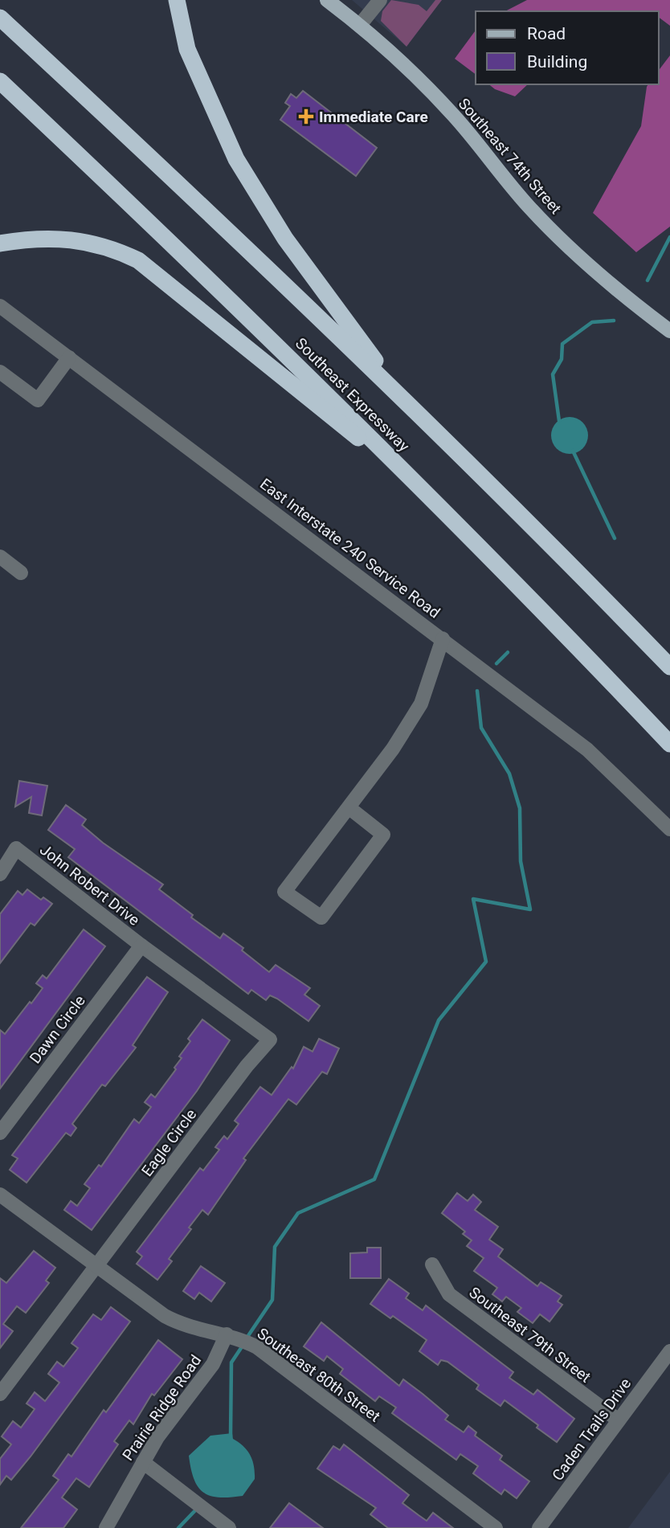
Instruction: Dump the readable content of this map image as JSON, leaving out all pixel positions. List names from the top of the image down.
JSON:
{
  "streets": {
    "highway": ["Southeast Expressway"],
    "main road": ["Southeast 74th Street"],
    "street": [
      "East Interstate 240 Service Road",
      "John Robert Drive",
      "Dawn Circle",
      "Eagle Circle",
      "Southeast 79th Street",
      "Southeast 80th Street",
      "Prairie Ridge Road",
      "Caden Trails Drive"
    ]
  },
  "crossings": [
    ["John Robert Drive", "Dawn Circle"],
    ["John Robert Drive", "Eagle Circle"],
    ["Dawn Circle", "Eagle Circle"],
    ["Eagle Circle", "Southeast 80th Street"],
    ["Southeast 79th Street", "Caden Trails Drive"],
    ["Southeast 80th Street", "Prairie Ridge Road"]
  ],
  "places": {
    "health": ["Immediate Care"]
  },
  "legend": ["Road", "Building"]
}
